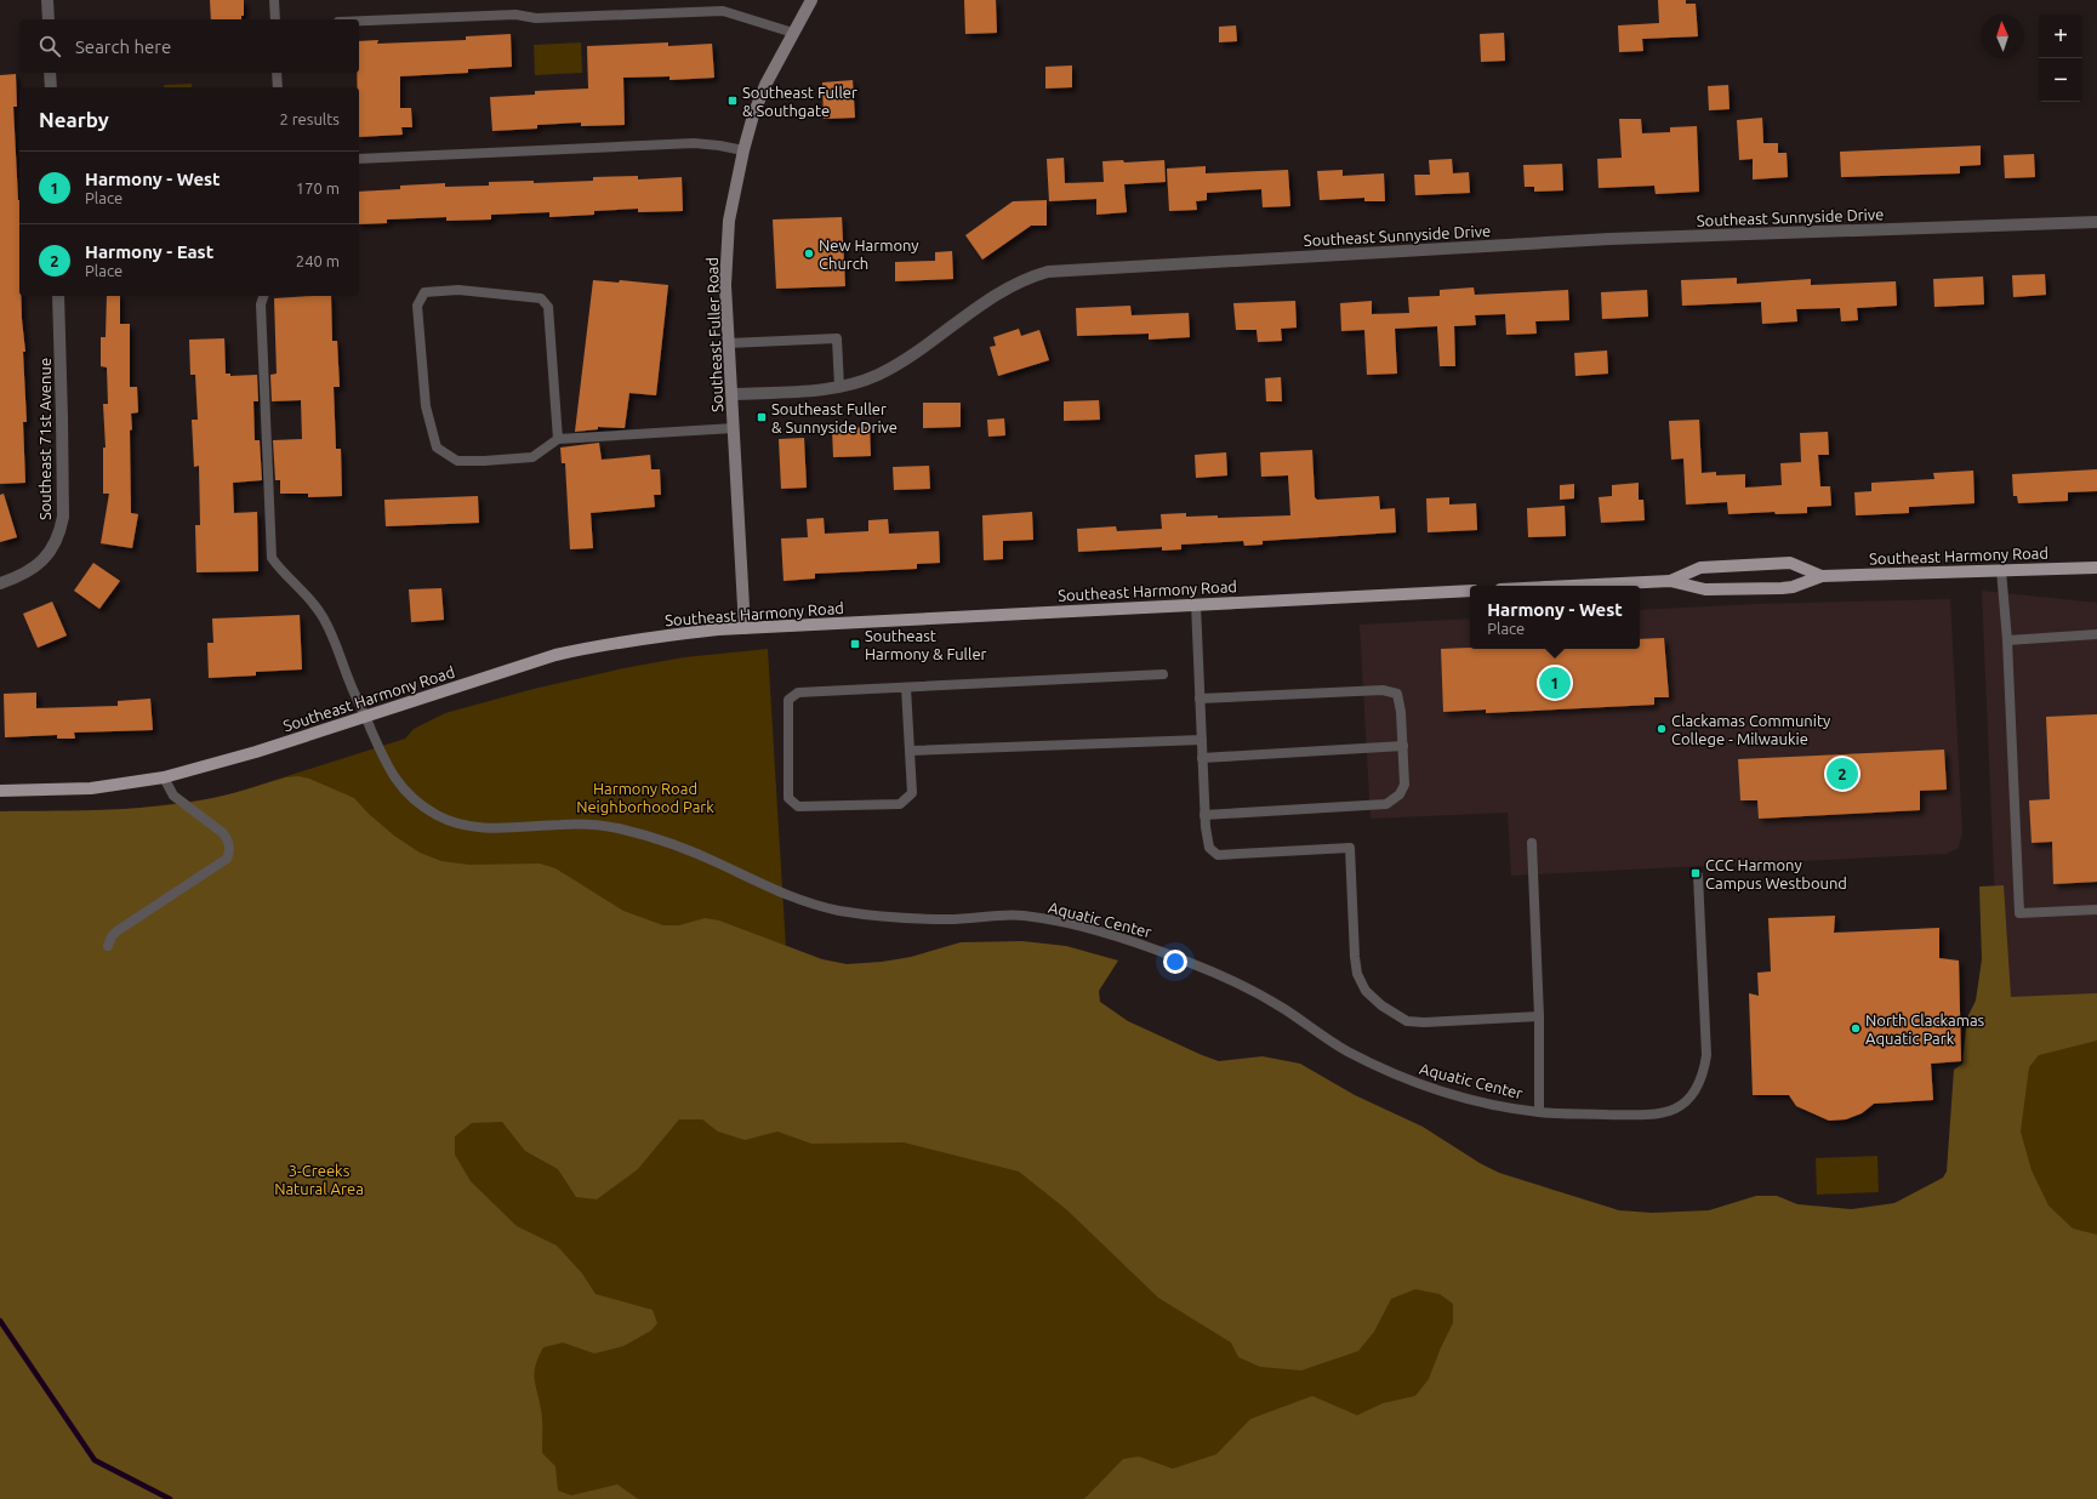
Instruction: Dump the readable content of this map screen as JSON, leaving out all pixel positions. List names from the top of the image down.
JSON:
{
  "streets": {
    "main road": ["Southeast Harmony Road"],
    "street": ["Southeast Sunnyside Drive", "Southeast Fuller Road", "Southeast 71st Avenue"],
    "lane": ["Aquatic Center"]
  },
  "crossings": [
    ["Southeast Sunnyside Drive", "Southeast Fuller Road"],
    ["Southeast Fuller Road", "Southeast Harmony Road"],
    ["Southeast Harmony Road", "Aquatic Center"]
  ],
  "parks": ["Harmony Road Neighborhood Park", "3-Creeks Natural Area"],
  "places": {
    "transit": [
      "Southeast Fuller & Southgate",
      "Southeast Fuller & Sunnyside Drive",
      "Southeast Harmony & Fuller",
      "CCC Harmony Campus Westbound"
    ],
    "other": ["New Harmony Church", "Clackamas Community College - Milwaukie", "North Clackamas Aquatic Park"]
  },
  "north": "top",
  "page": {
    "map_buttons": ["+", "−"],
    "search": "Search here",
    "heading": ["Nearby", "2 results"],
    "list": [
      {
        "mark": "1",
        "name": "Harmony - West",
        "note": "Place",
        "value": "170 m"
      },
      {
        "mark": "2",
        "name": "Harmony - East",
        "note": "Place",
        "value": "240 m"
      }
    ],
    "popup": ["Harmony - West", "Place"],
    "pins": ["1", "2"]
  }
}
